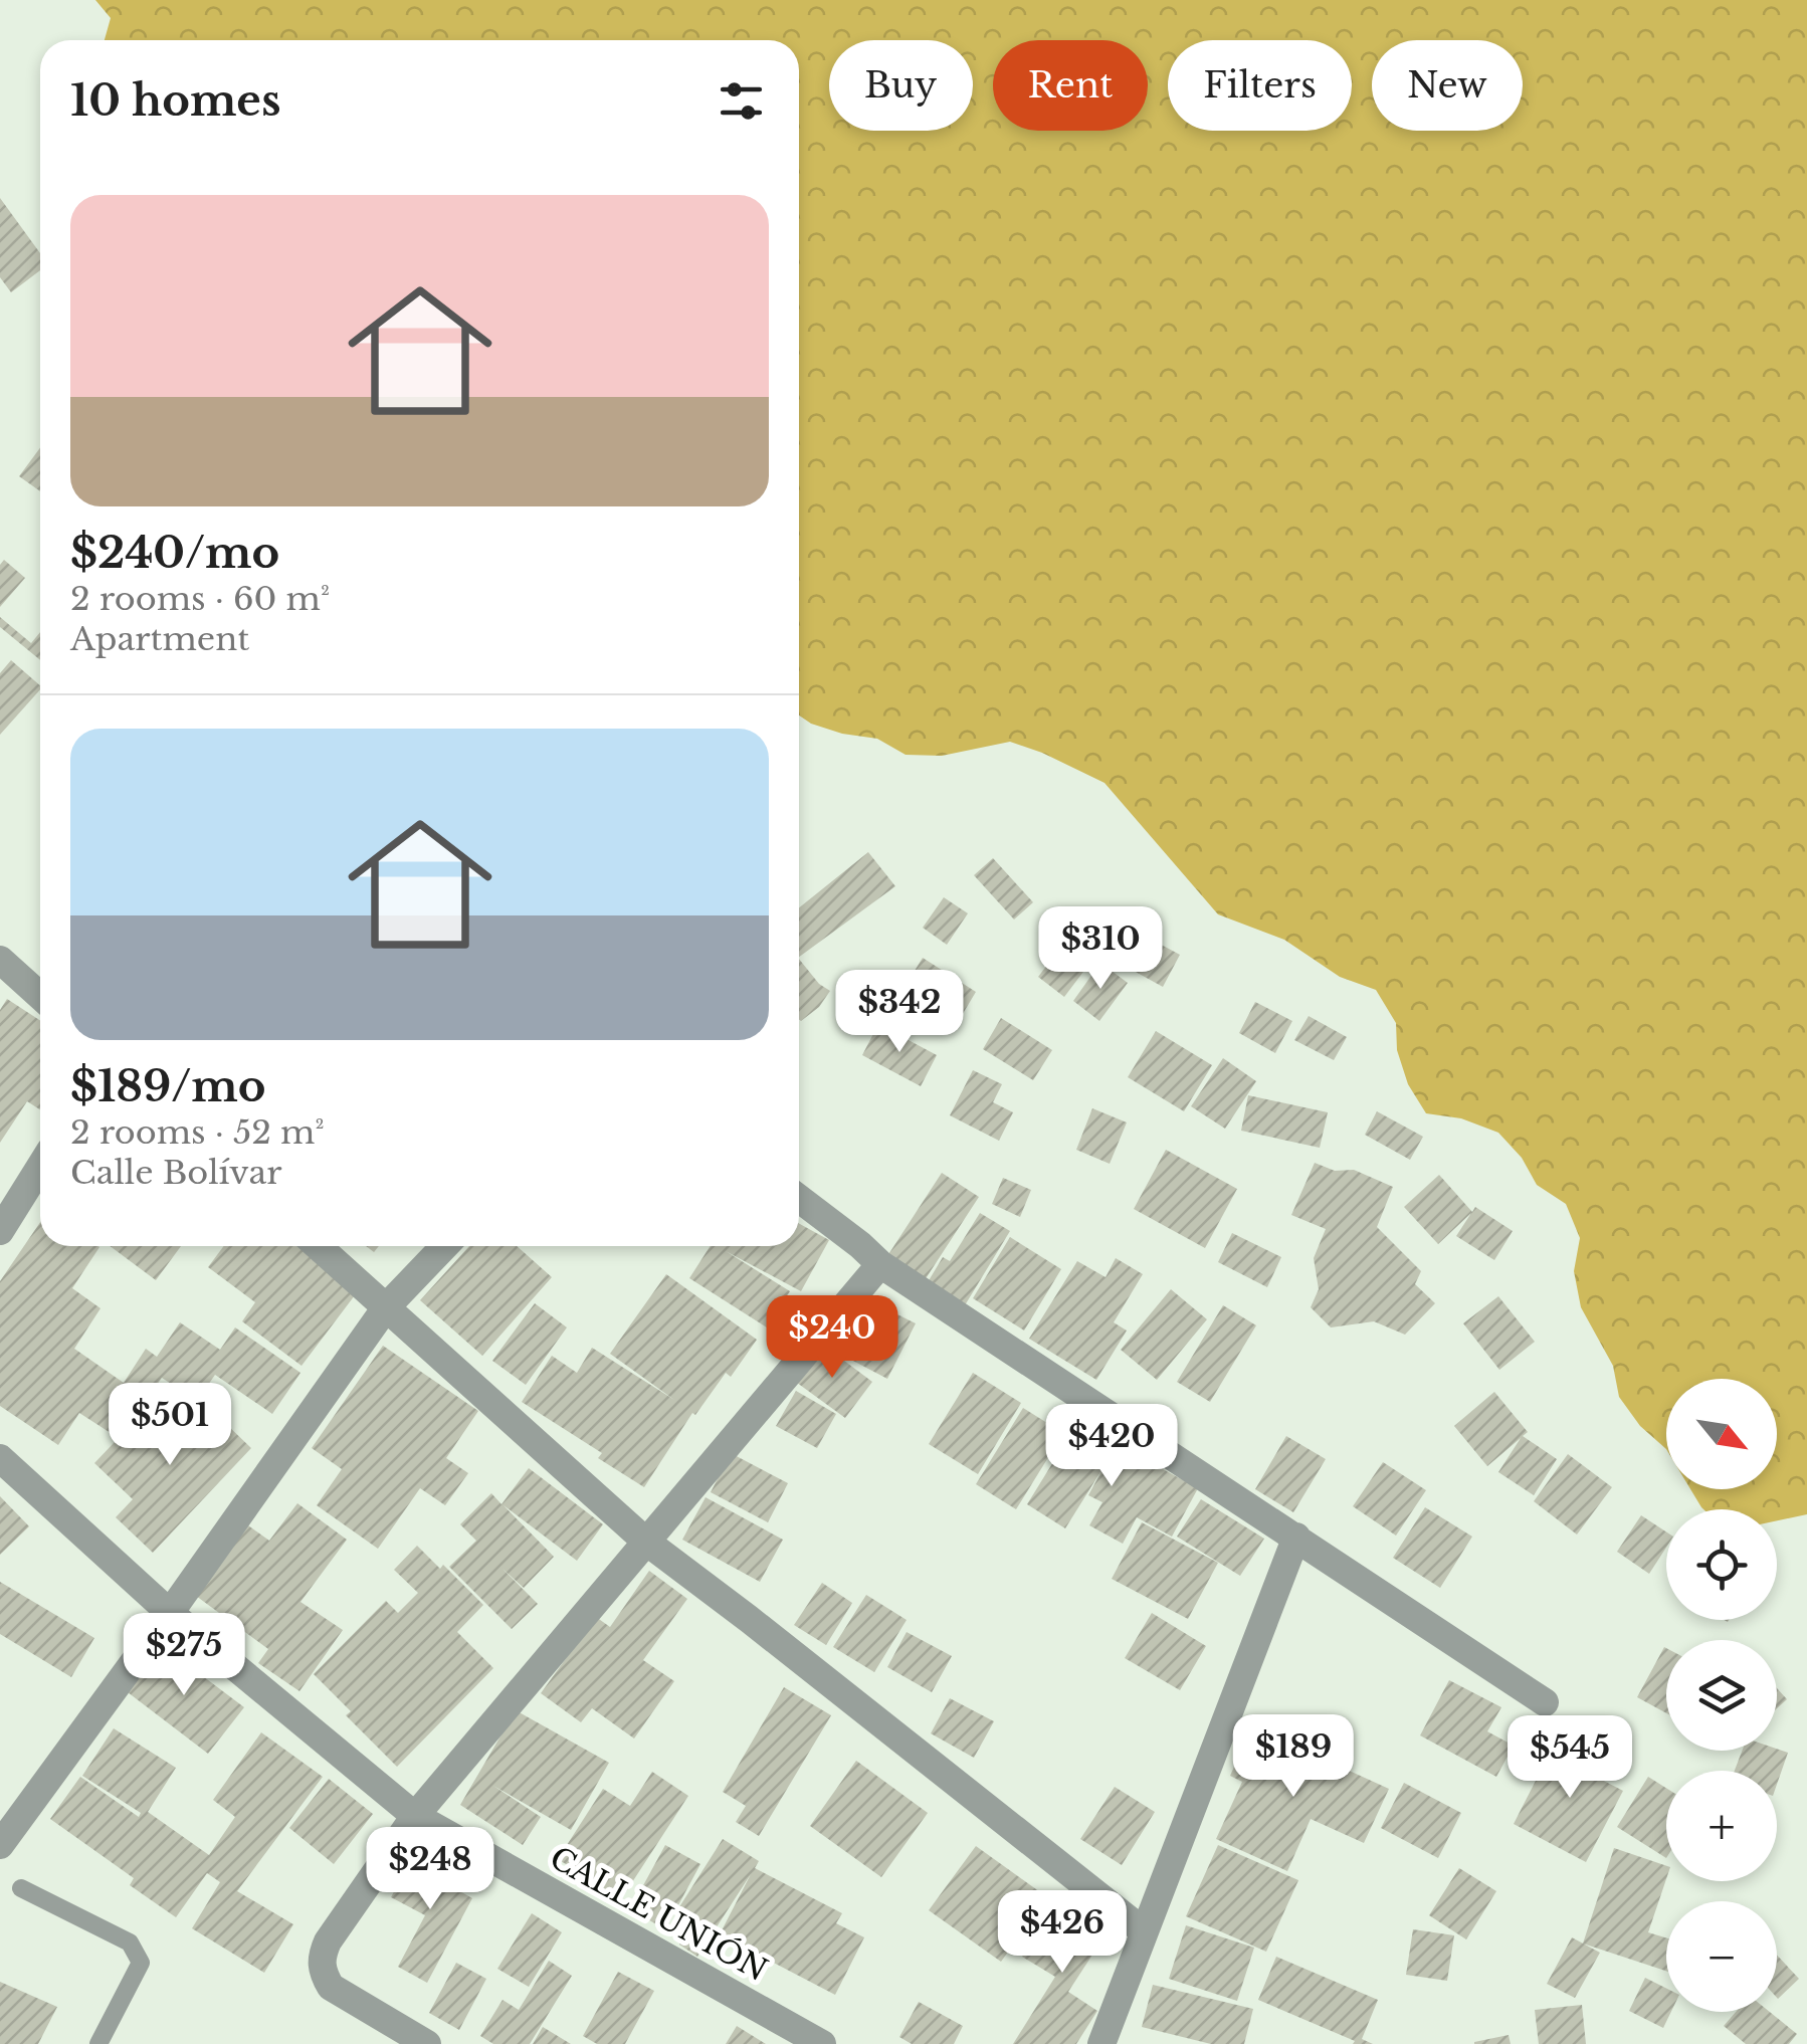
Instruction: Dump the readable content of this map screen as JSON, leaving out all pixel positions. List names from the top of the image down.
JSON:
{
  "streets": {
    "street": ["CALLE UNIÓN"]
  },
  "north": "bottom right",
  "page": {
    "chip": [
      "Buy",
      "Rent",
      "Filters",
      "New"
    ],
    "heading": "10 homes",
    "list": [
      {
        "name": "$240/mo",
        "note": "2 rooms · 60 m² · Apartment"
      },
      {
        "name": "$189/mo",
        "note": "2 rooms · 52 m² · Calle Bolívar"
      }
    ],
    "price": [
      "$310",
      "$342",
      "$240",
      "$501",
      "$420",
      "$275",
      "$189",
      "$545",
      "$248",
      "$426"
    ],
    "map_buttons": ["+", "−"]
  }
}
